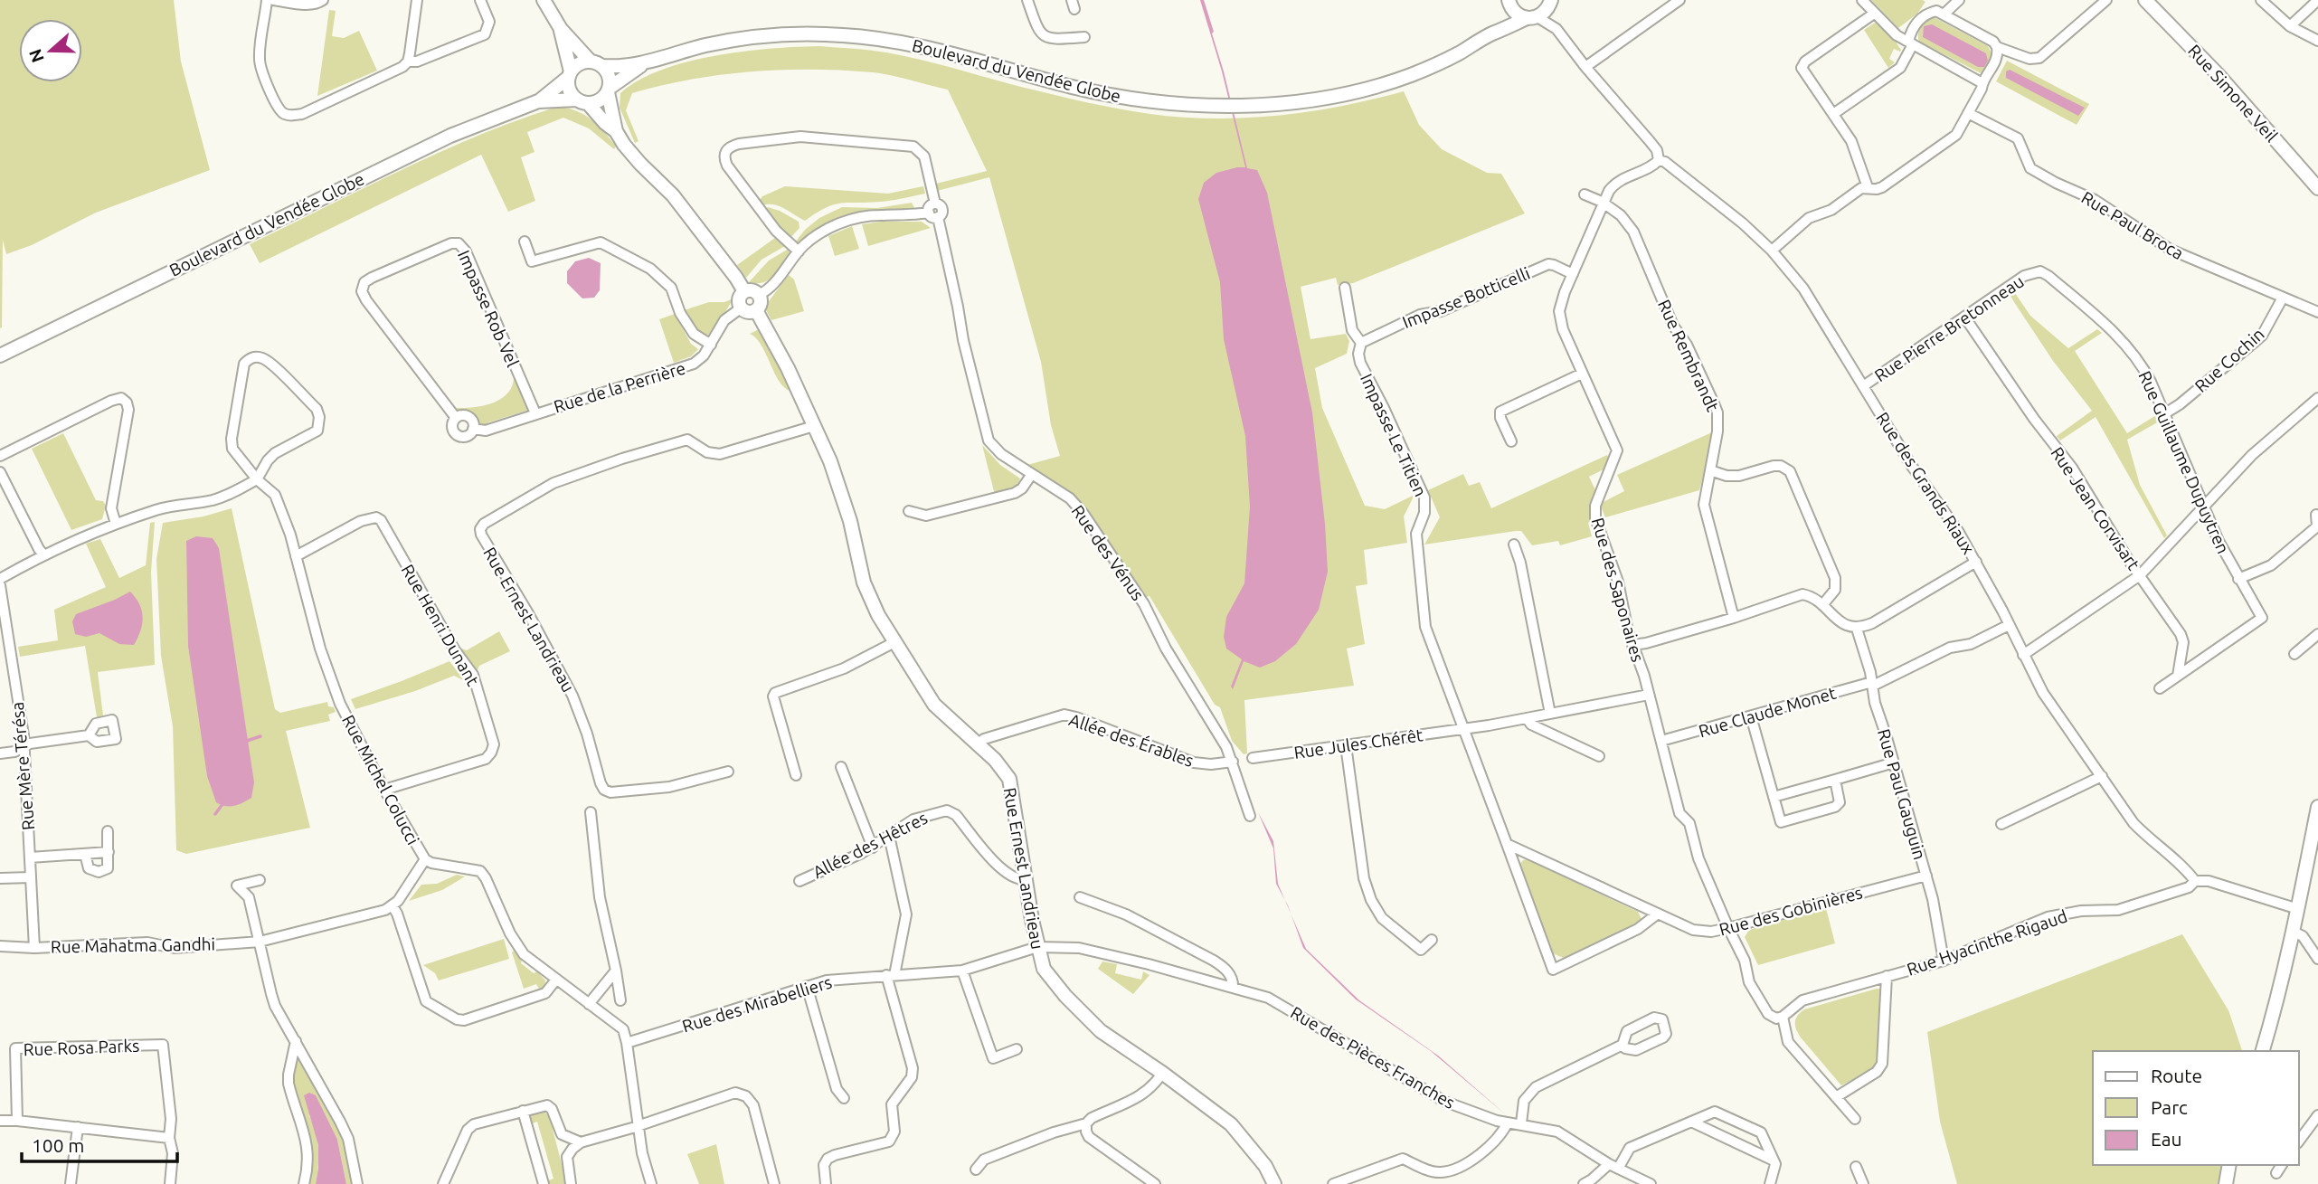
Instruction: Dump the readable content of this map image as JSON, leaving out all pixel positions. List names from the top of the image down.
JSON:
{
  "streets": {
    "main road": ["Boulevard du Vendée Globe", "Rue Simone Veil", "Rue Ernest Landrieau"],
    "street": [
      "Rue Paul Broca",
      "Impasse Botticelli",
      "Impasse Rob Vel",
      "Rue Pierre Bretonneau",
      "Rue Rembrandt",
      "Rue Cochin",
      "Rue de la Perrière",
      "Impasse Le Titien",
      "Rue Guillaume Dupuytren",
      "Rue des Grands Riaux",
      "Rue Jean Corvisart",
      "Rue des Vénus",
      "Rue des Saponaires",
      "Rue Henri Dunant",
      "Rue Claude Monet",
      "Allée des Érables",
      "Rue Jules Chérêt",
      "Rue Mère Térésa",
      "Rue Michel Colucci",
      "Rue Paul Gauguin",
      "Allée des Hêtres",
      "Rue des Gobinières",
      "Rue Hyacinthe Rigaud",
      "Rue Mahatma Gandhi",
      "Rue des Mirabelliers",
      "Rue Rosa Parks",
      "Rue des Pièces Franches"
    ]
  },
  "crossings": [
    ["Boulevard du Vendée Globe", "Rue des Grands Riaux"],
    ["Rue Paul Broca", "Rue Cochin"],
    ["Impasse Botticelli", "Impasse Le Titien"],
    ["Impasse Botticelli", "Rue des Saponaires"],
    ["Impasse Rob Vel", "Rue de la Perrière"],
    ["Rue Pierre Bretonneau", "Rue Guillaume Dupuytren"],
    ["Rue Pierre Bretonneau", "Rue des Grands Riaux"],
    ["Rue Pierre Bretonneau", "Rue Jean Corvisart"],
    ["Rue Rembrandt", "Rue des Saponaires"],
    ["Rue Cochin", "Rue Guillaume Dupuytren"],
    ["Rue de la Perrière", "Rue Ernest Landrieau"],
    ["Impasse Le Titien", "Rue Jules Chérêt"],
    ["Rue Guillaume Dupuytren", "Rue Jean Corvisart"],
    ["Rue des Grands Riaux", "Rue des Saponaires"],
    ["Rue des Grands Riaux", "Rue Claude Monet"],
    ["Rue des Grands Riaux", "Rue Hyacinthe Rigaud"],
    ["Rue des Vénus", "Allée des Érables"],
    ["Rue des Saponaires", "Rue Claude Monet"],
    ["Rue des Saponaires", "Rue Jules Chérêt"],
    ["Rue des Saponaires", "Rue des Gobinières"],
    ["Rue Ernest Landrieau", "Allée des Érables"],
    ["Rue Ernest Landrieau", "Allée des Hêtres"],
    ["Rue Ernest Landrieau", "Rue des Mirabelliers"],
    ["Rue Ernest Landrieau", "Rue des Pièces Franches"],
    ["Rue Henri Dunant", "Rue Michel Colucci"],
    ["Rue Claude Monet", "Rue Paul Gauguin"],
    ["Rue Mère Térésa", "Rue Mahatma Gandhi"],
    ["Rue Michel Colucci", "Rue des Mirabelliers"],
    ["Rue Paul Gauguin", "Rue des Gobinières"],
    ["Rue Paul Gauguin", "Rue Hyacinthe Rigaud"],
    ["Rue des Mirabelliers", "Rue des Pièces Franches"]
  ],
  "legend": ["Route", "Parc", "Eau"],
  "scale_bar": "100 m",
  "north": "left"
}
